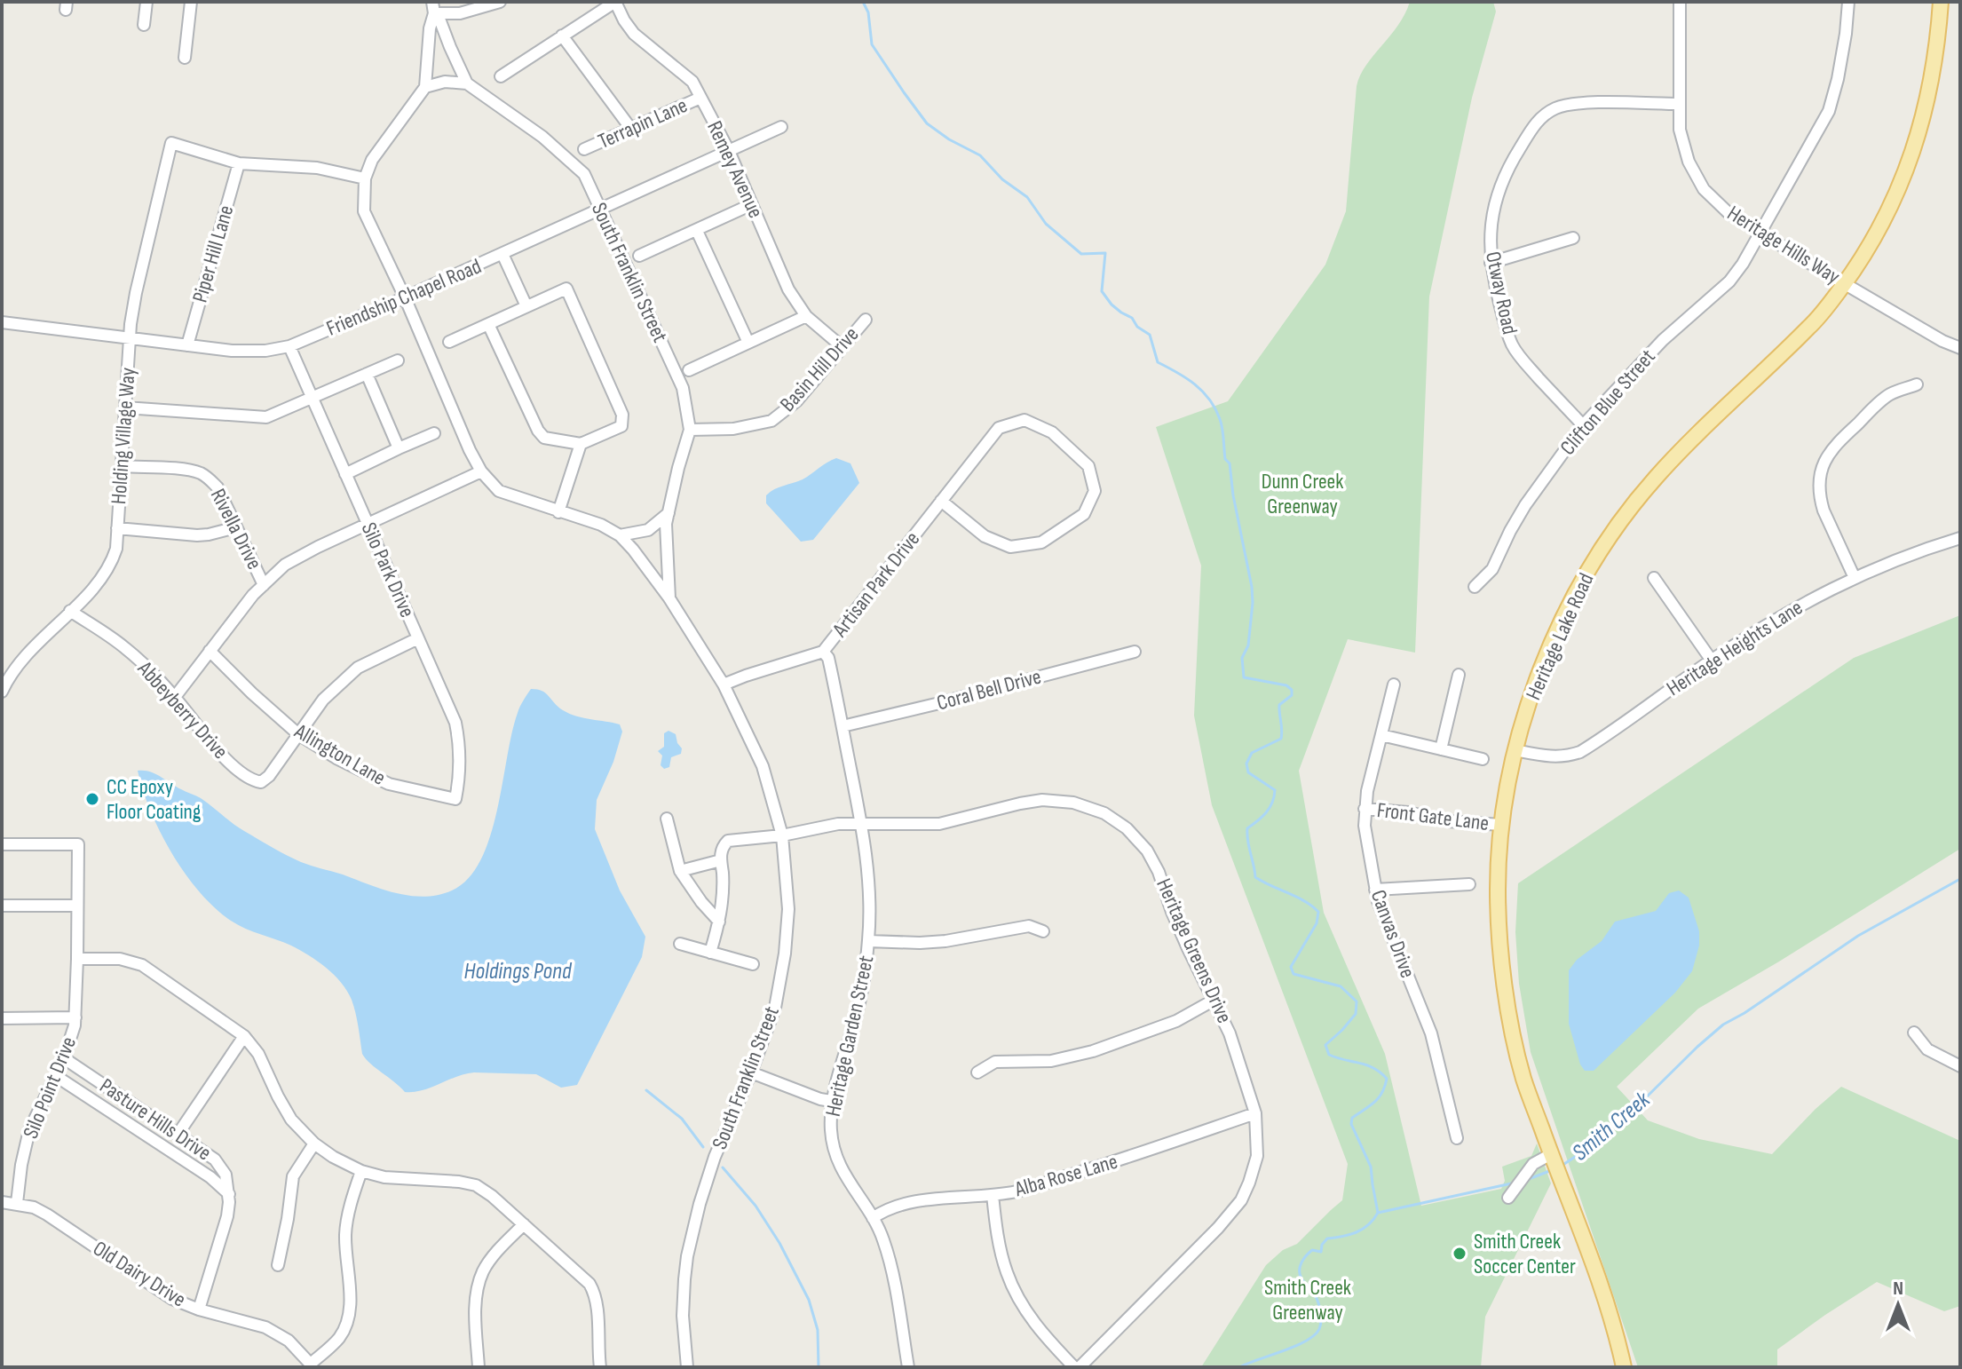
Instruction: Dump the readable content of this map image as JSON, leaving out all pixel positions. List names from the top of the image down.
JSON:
{
  "streets": {
    "main road": ["Heritage Lake Road"],
    "street": [
      "Terrapin Lane",
      "Remey Avenue",
      "Heritage Hills Way",
      "Piper Hill Lane",
      "South Franklin Street",
      "Otway Road",
      "Friendship Chapel Road",
      "Basin Hill Drive",
      "Clifton Blue Street",
      "Holding Village Way",
      "Rivella Drive",
      "Silo Park Drive",
      "Artisan Park Drive",
      "Heritage Heights Lane",
      "Coral Bell Drive",
      "Abbeyberry Drive",
      "Allington Lane",
      "Front Gate Lane",
      "Canvas Drive",
      "Heritage Greens Drive",
      "Heritage Garden Street",
      "Silo Point Drive",
      "Pasture Hills Drive",
      "Alba Rose Lane",
      "Old Dairy Drive"
    ]
  },
  "crossings": [
    ["Terrapin Lane", "Remey Avenue"],
    ["Remey Avenue", "Friendship Chapel Road"],
    ["Remey Avenue", "Basin Hill Drive"],
    ["Heritage Hills Way", "Otway Road"],
    ["Heritage Hills Way", "Clifton Blue Street"],
    ["Heritage Hills Way", "Heritage Lake Road"],
    ["Piper Hill Lane", "Friendship Chapel Road"],
    ["Piper Hill Lane", "Holding Village Way"],
    ["South Franklin Street", "Friendship Chapel Road"],
    ["South Franklin Street", "Basin Hill Drive"],
    ["South Franklin Street", "Artisan Park Drive"],
    ["South Franklin Street", "Heritage Greens Drive"],
    ["Otway Road", "Clifton Blue Street"],
    ["Friendship Chapel Road", "Holding Village Way"],
    ["Friendship Chapel Road", "Silo Park Drive"],
    ["Holding Village Way", "Rivella Drive"],
    ["Holding Village Way", "Abbeyberry Drive"],
    ["Silo Park Drive", "Allington Lane"],
    ["Artisan Park Drive", "Heritage Garden Street"],
    ["Heritage Lake Road", "Heritage Heights Lane"],
    ["Heritage Lake Road", "Front Gate Lane"],
    ["Coral Bell Drive", "Heritage Garden Street"],
    ["Abbeyberry Drive", "Allington Lane"],
    ["Front Gate Lane", "Canvas Drive"],
    ["Heritage Greens Drive", "Heritage Garden Street"],
    ["Heritage Greens Drive", "Alba Rose Lane"],
    ["Heritage Garden Street", "Alba Rose Lane"],
    ["Silo Point Drive", "Pasture Hills Drive"],
    ["Silo Point Drive", "Old Dairy Drive"]
  ],
  "water": ["Holdings Pond", "Smith Creek"],
  "parks": ["Dunn Creek Greenway", "Smith Creek Greenway"],
  "places": ["CC Epoxy Floor Coating", "Smith Creek Soccer Center"],
  "north": "top"
}
